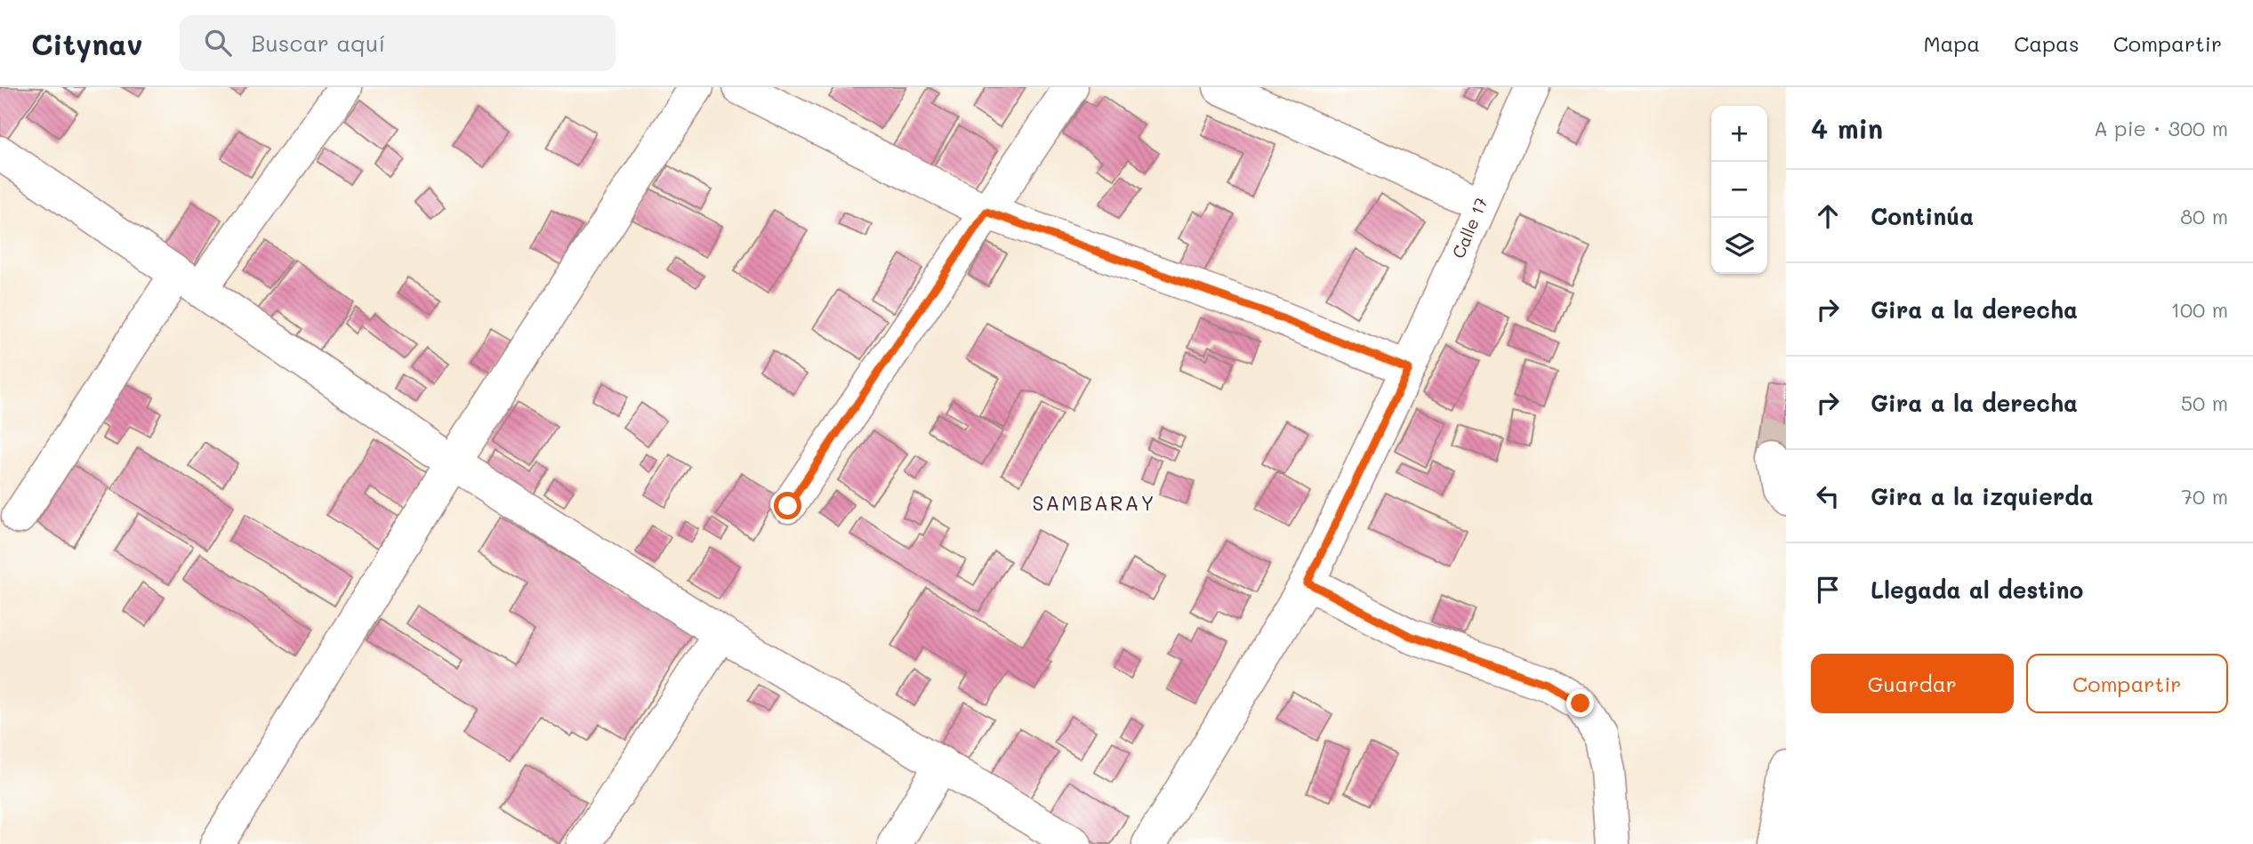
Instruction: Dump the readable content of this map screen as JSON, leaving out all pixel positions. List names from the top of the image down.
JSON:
{
  "streets": {
    "main road": ["Calle 17"]
  },
  "districts": ["SAMBARAY"],
  "page": {
    "header": "Citynav",
    "search": "Buscar aquí",
    "nav": ["Mapa", "Capas", "Compartir"],
    "heading": ["4 min", "A pie · 300 m"],
    "map_buttons": ["+", "−"],
    "list": [
      ["Continúa", "80 m"],
      ["Gira a la derecha", "100 m"],
      ["Gira a la derecha", "50 m"],
      ["Gira a la izquierda", "70 m"],
      "Llegada al destino"
    ],
    "buttons": ["Guardar", "Compartir"]
  }
}
